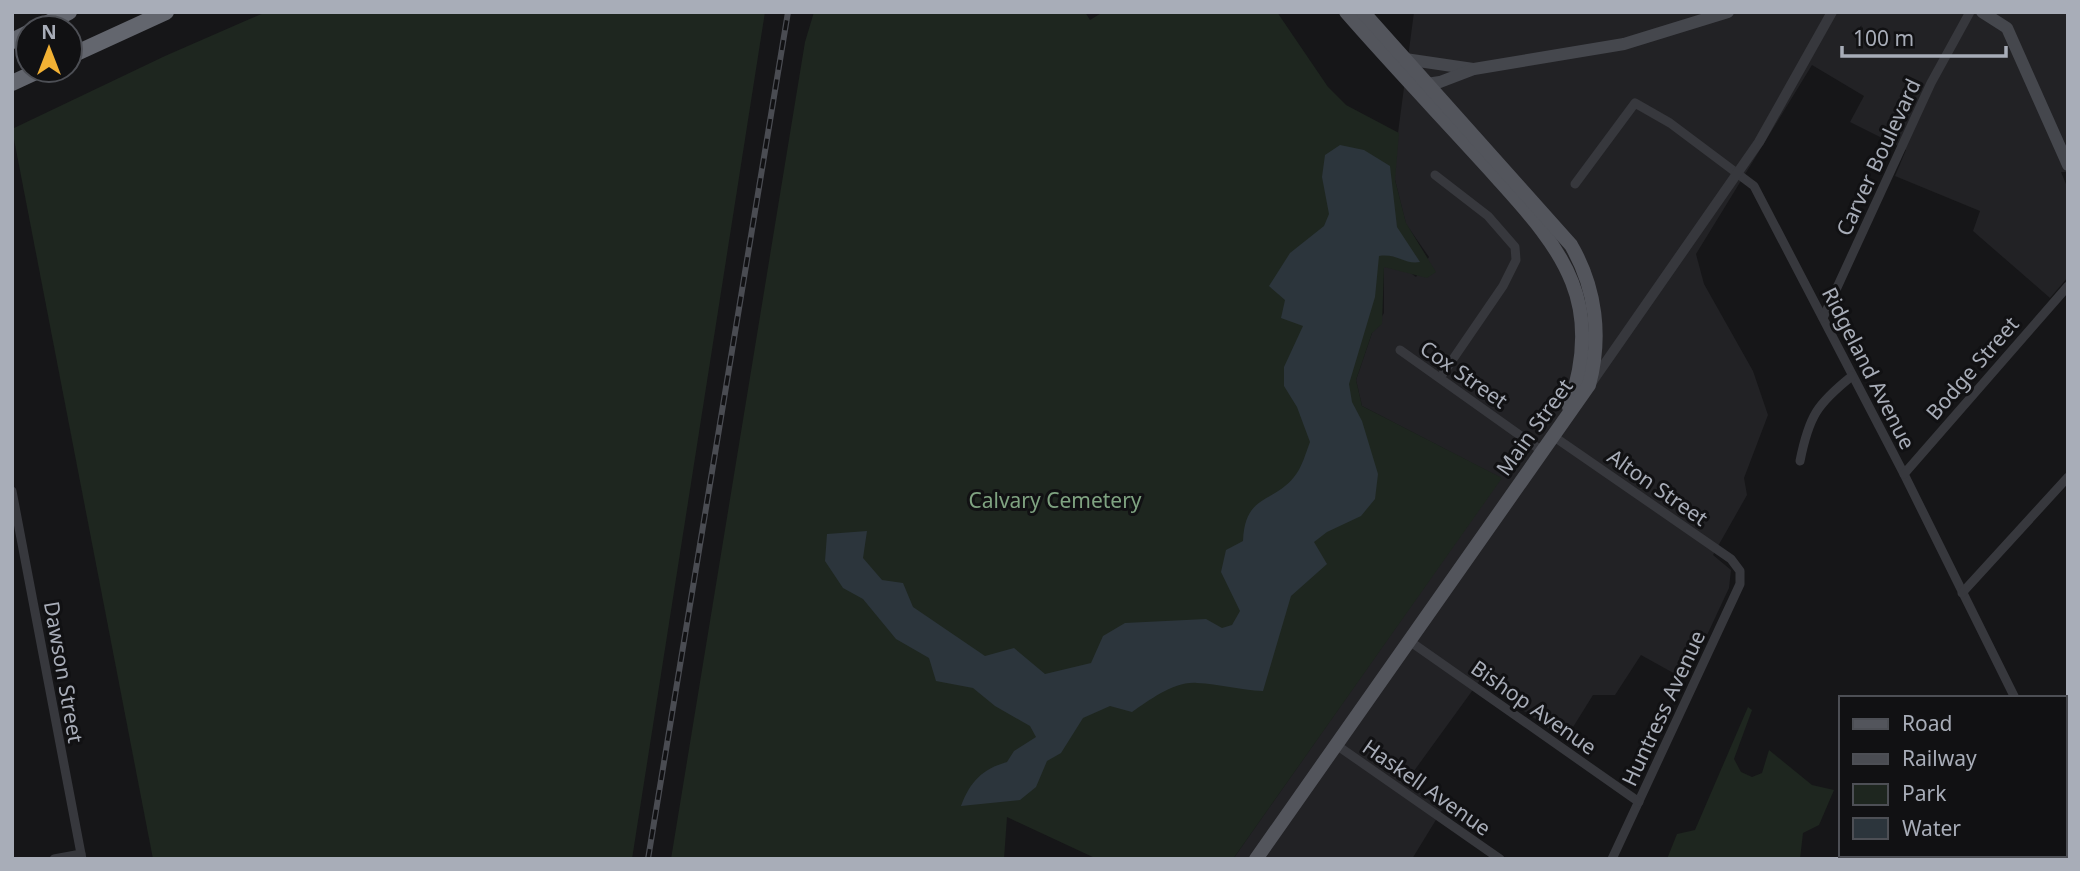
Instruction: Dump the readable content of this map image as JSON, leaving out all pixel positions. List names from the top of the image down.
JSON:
{
  "streets": {
    "main road": ["Main Street"],
    "street": [
      "Carver Boulevard",
      "Ridgeland Avenue",
      "Bodge Street",
      "Cox Street",
      "Alton Street",
      "Dawson Street",
      "Bishop Avenue",
      "Huntress Avenue",
      "Haskell Avenue"
    ]
  },
  "crossings": [
    ["Carver Boulevard", "Ridgeland Avenue"],
    ["Ridgeland Avenue", "Bodge Street"],
    ["Ridgeland Avenue", "Main Street"],
    ["Cox Street", "Main Street"],
    ["Main Street", "Alton Street"],
    ["Main Street", "Bishop Avenue"],
    ["Main Street", "Haskell Avenue"],
    ["Alton Street", "Huntress Avenue"],
    ["Bishop Avenue", "Huntress Avenue"]
  ],
  "parks": ["Calvary Cemetery"],
  "legend": [
    "Road",
    "Railway",
    "Park",
    "Water"
  ],
  "scale_bar": "100 m",
  "north": "top"
}
